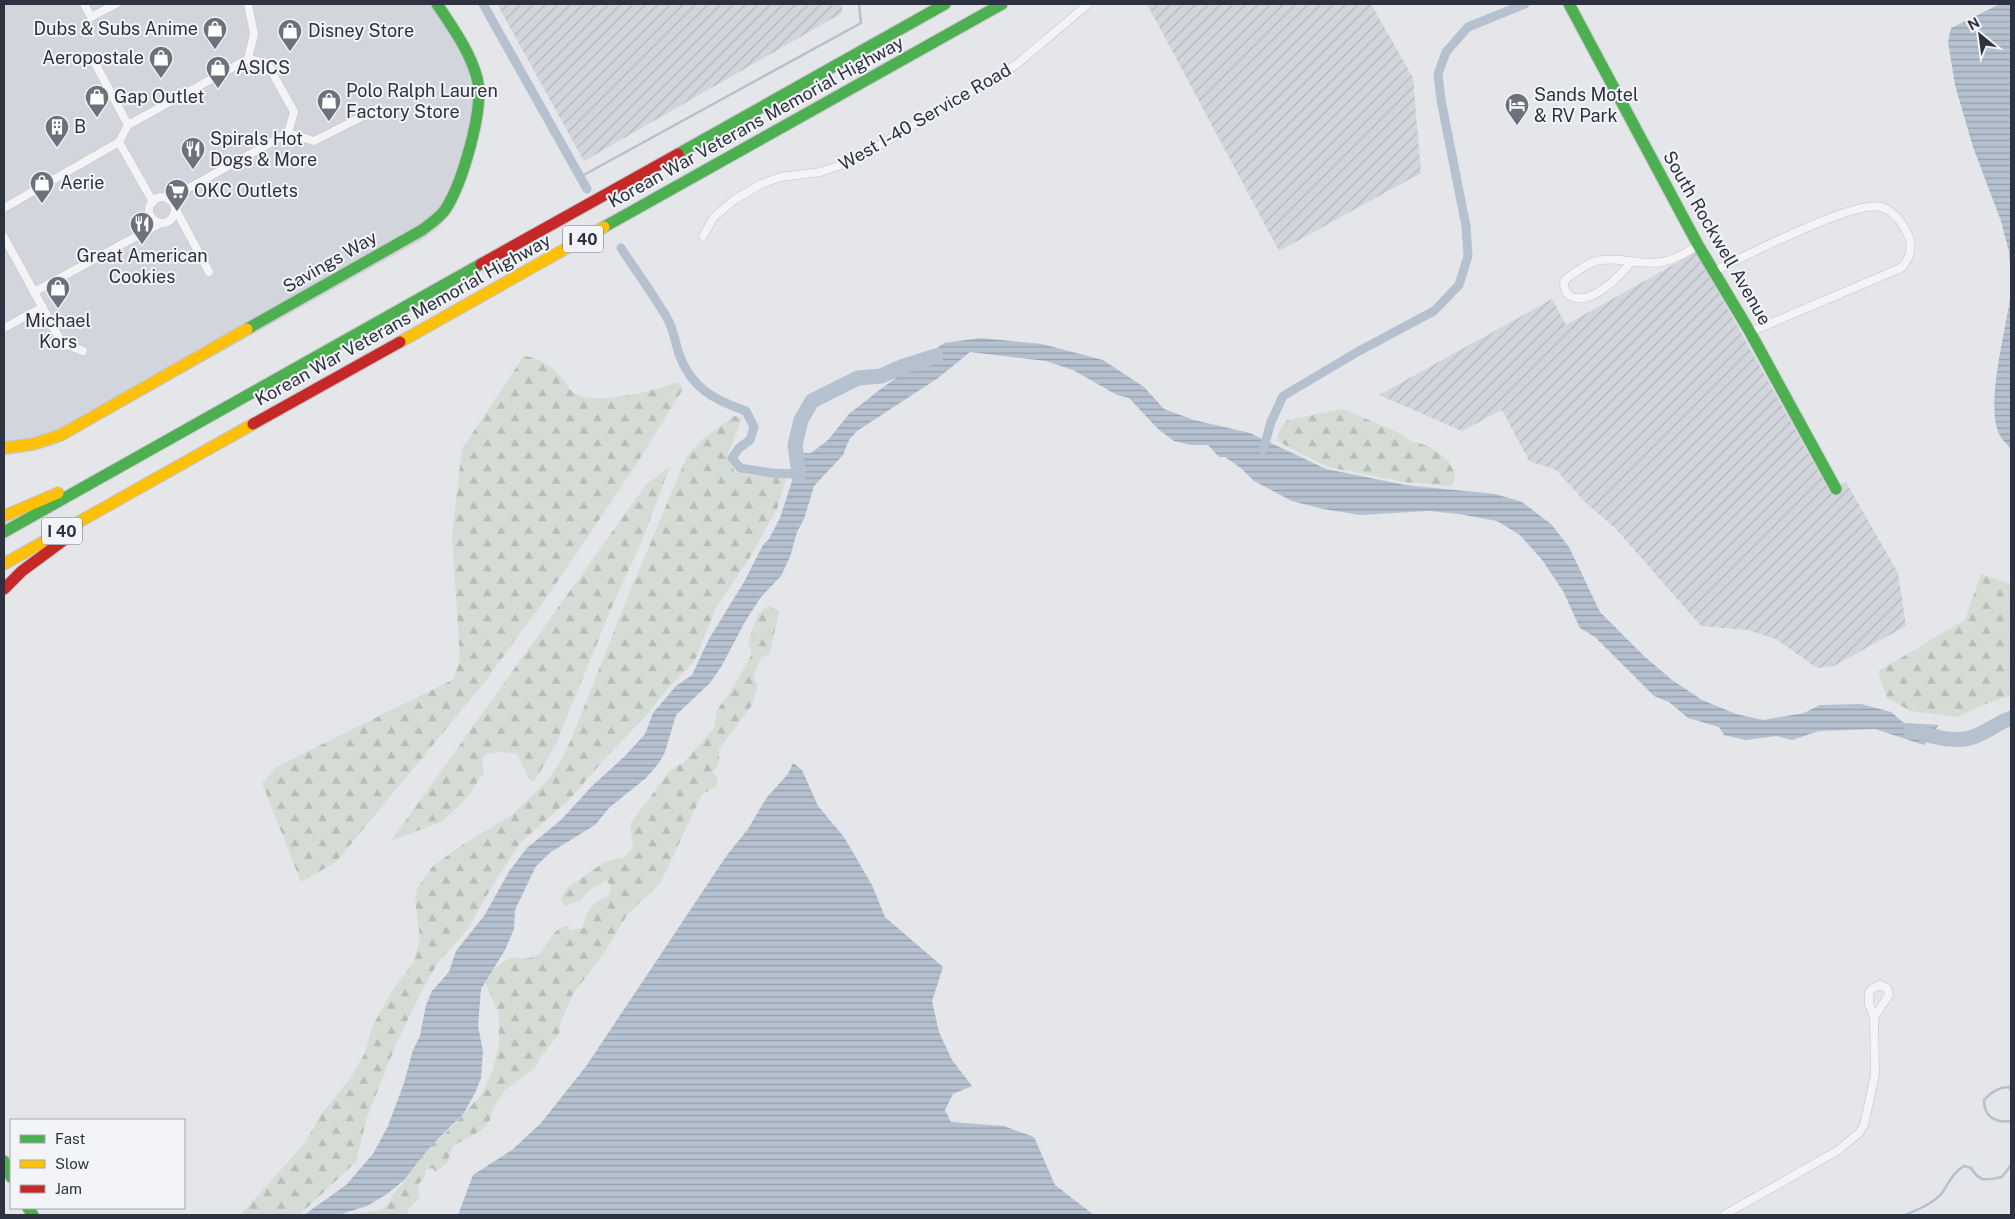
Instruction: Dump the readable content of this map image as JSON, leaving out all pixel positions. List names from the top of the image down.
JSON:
{
  "streets": {
    "main road": [
      "Korean War Veterans Memorial Highway",
      "South Rockwell Avenue",
      "I 40",
      "Savings Way"
    ],
    "street": ["West I-40 Service Road"]
  },
  "places": {
    "shop": [
      "Dubs & Subs Anime",
      "Disney Store",
      "Aeropostale",
      "ASICS",
      "Gap Outlet",
      "Polo Ralph Lauren Factory Store",
      "Aerie",
      "Michael Kors"
    ],
    "hotel": ["Sands Motel & RV Park"],
    "building": ["B"],
    "restaurant": ["Spirals Hot Dogs & More", "Great American Cookies"],
    "supermarket": ["OKC Outlets"]
  },
  "legend": ["Fast", "Slow", "Jam"],
  "north": "top left"
}
